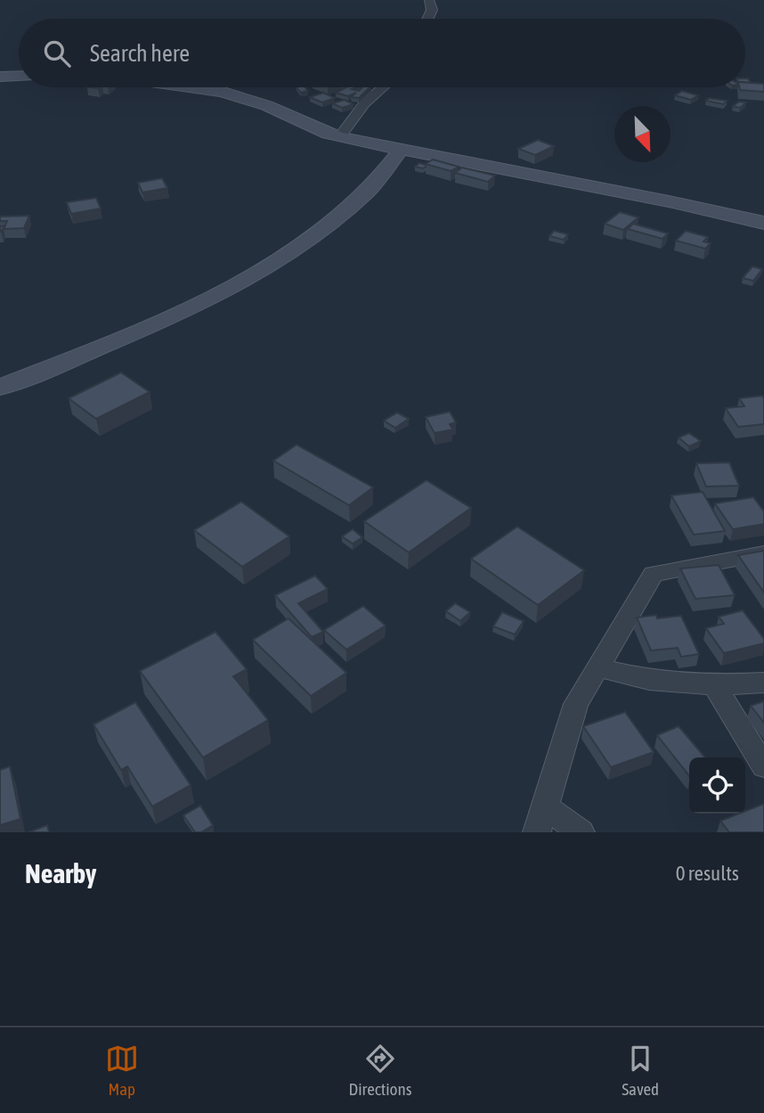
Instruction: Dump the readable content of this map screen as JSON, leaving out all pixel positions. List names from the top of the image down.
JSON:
{
  "north": "bottom right",
  "page": {
    "search": "Search here",
    "heading": ["Nearby", "0 results"],
    "nav": ["Map", "Directions", "Saved"]
  }
}
